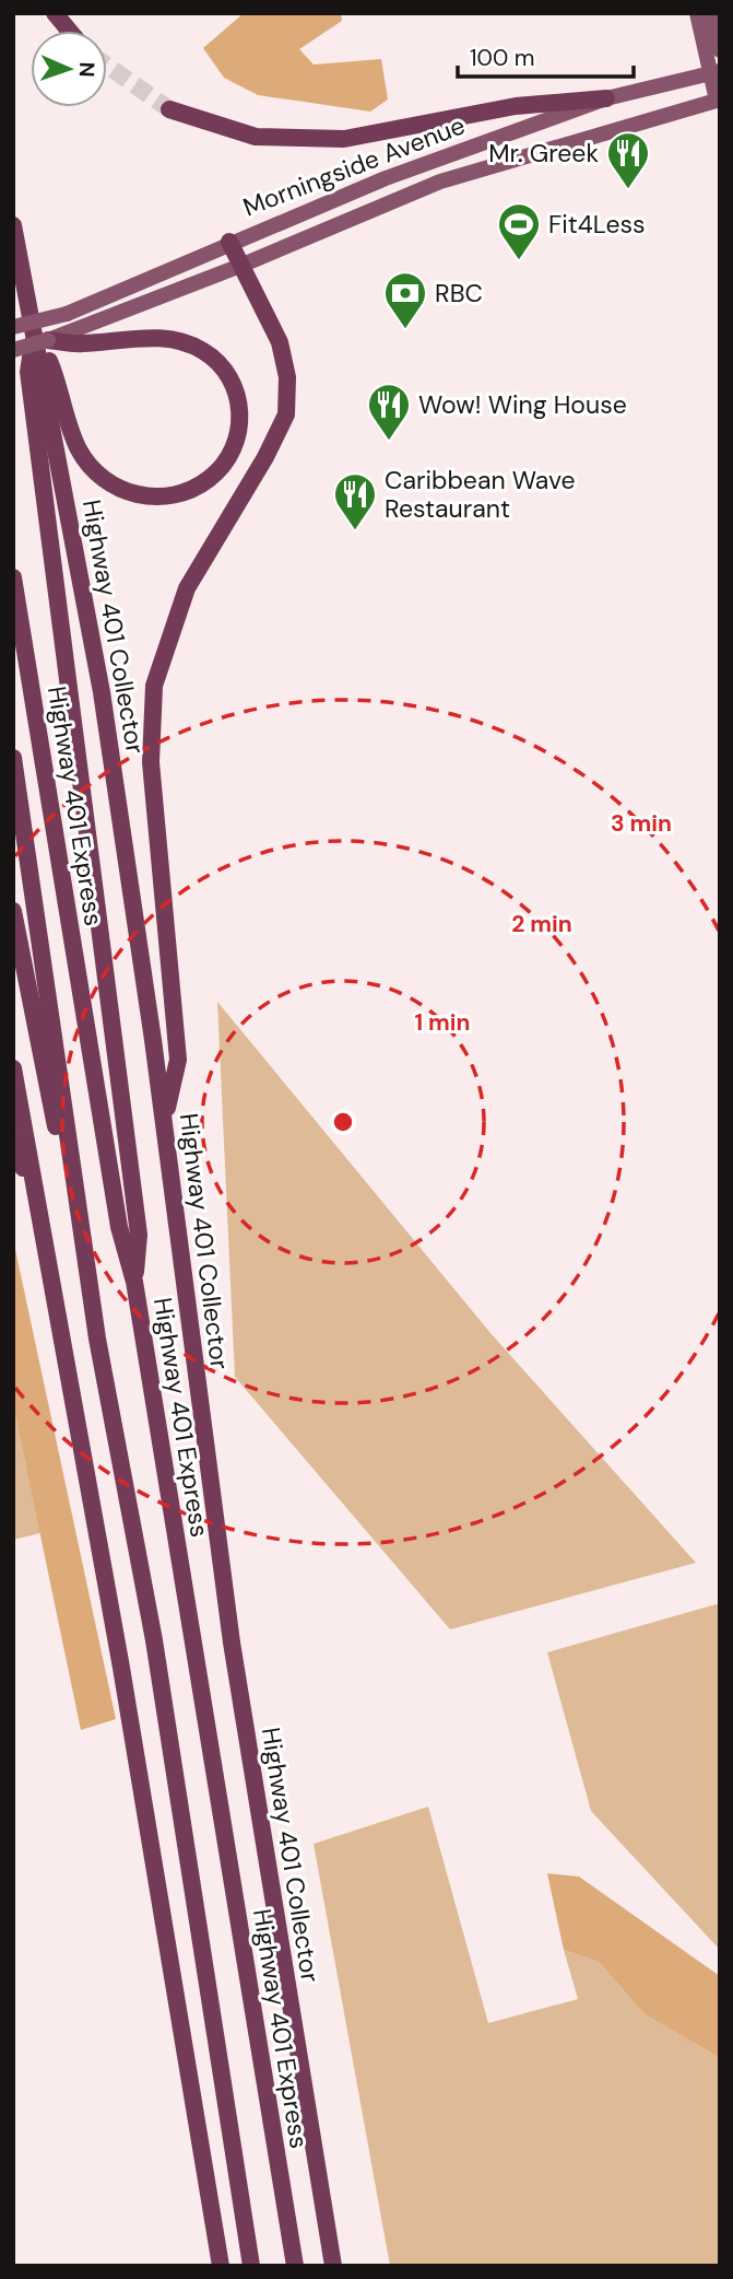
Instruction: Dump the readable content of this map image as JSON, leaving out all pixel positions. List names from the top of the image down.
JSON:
{
  "streets": {
    "highway": ["Highway 401 Collector", "Highway 401 Express"],
    "main road": ["Morningside Avenue"]
  },
  "places": {
    "restaurant": ["Mr. Greek", "Wow! Wing House", "Caribbean Wave Restaurant"],
    "sports": ["Fit4Less"],
    "bank": ["RBC"]
  },
  "scale_bar": "100 m",
  "north": "right",
  "rings": ["3 min", "2 min", "1 min"]
}
